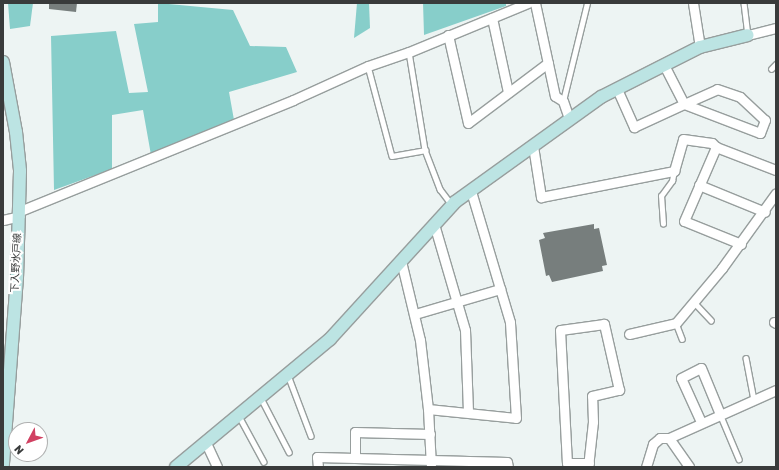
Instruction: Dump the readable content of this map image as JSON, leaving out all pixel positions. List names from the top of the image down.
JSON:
{
  "streets": {
    "street": ["下入野水戸線"]
  },
  "north": "bottom left"
}
